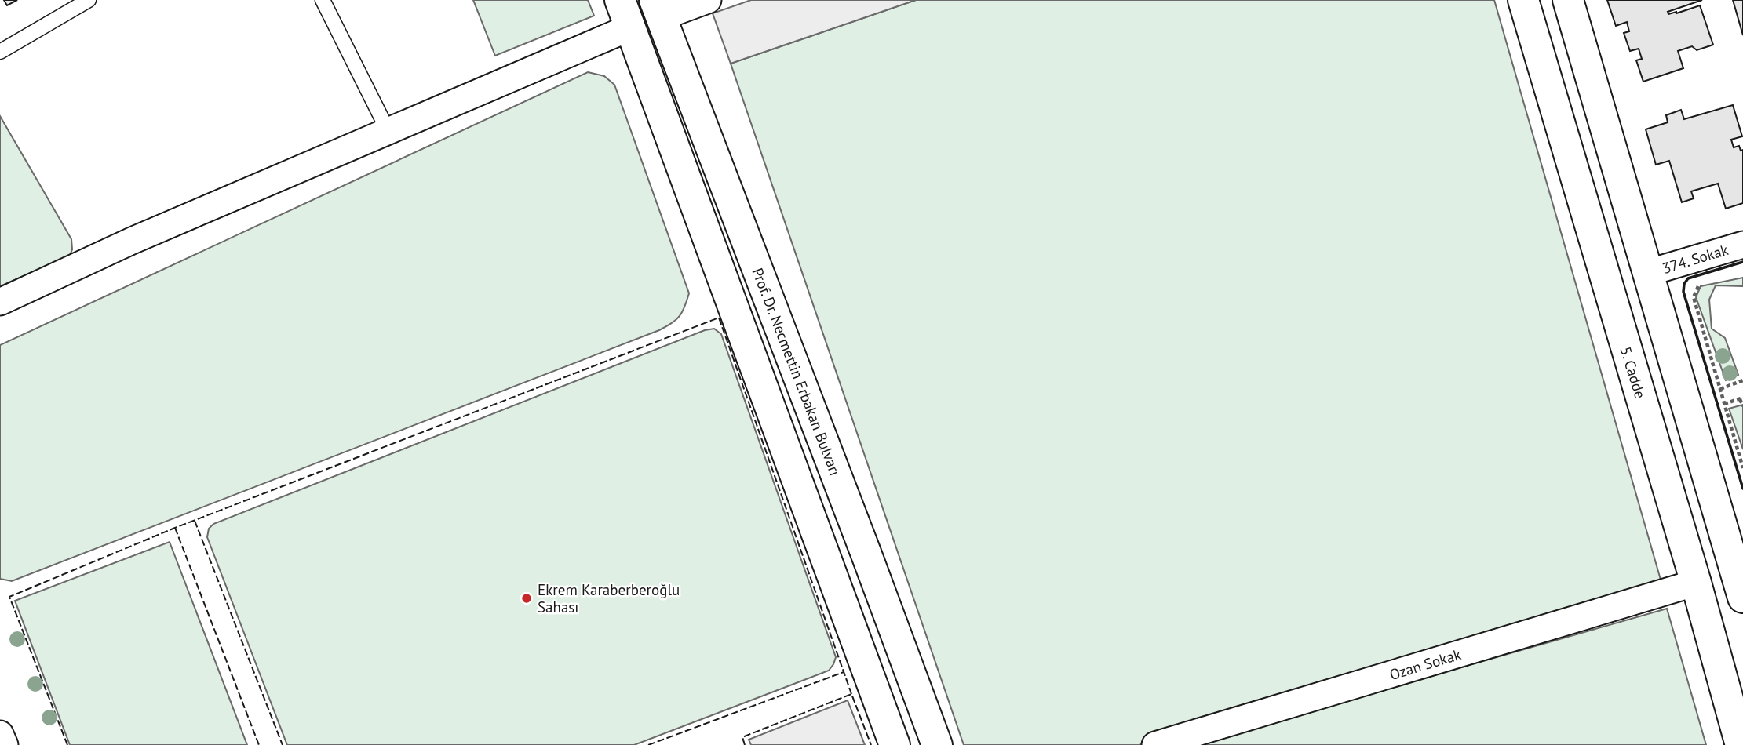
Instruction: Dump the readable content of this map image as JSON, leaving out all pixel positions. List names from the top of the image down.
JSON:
{
  "streets": {
    "main road": ["Prof. Dr. Necmettin Erbakan Bulvarı", "5. Cadde"],
    "street": ["374. Sokak", "Ozan Sokak"]
  },
  "crossings": [
    ["5. Cadde", "Ozan Sokak"]
  ],
  "places": ["Ekrem Karaberberoğlu Sahası"]
}
